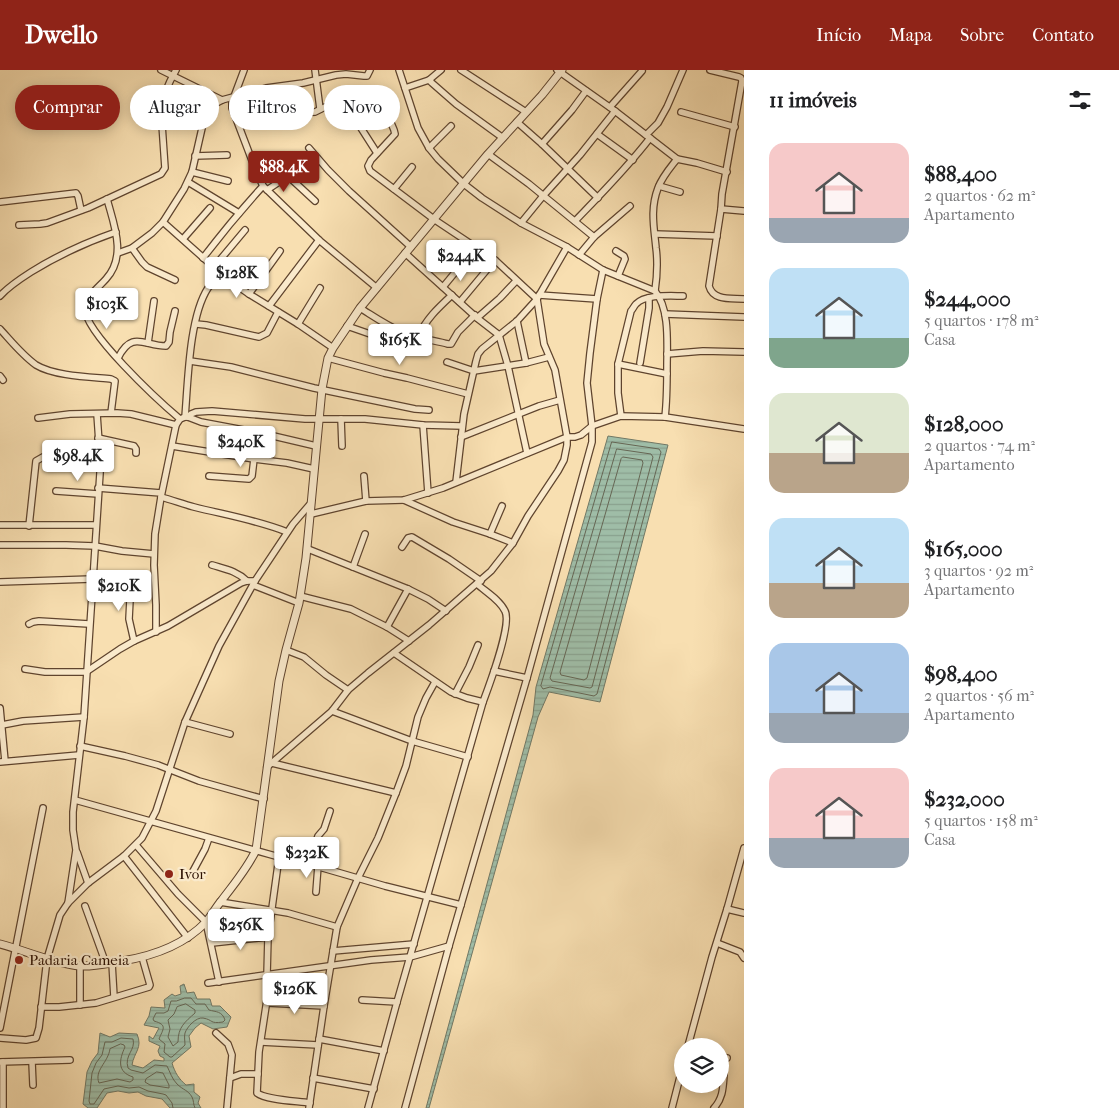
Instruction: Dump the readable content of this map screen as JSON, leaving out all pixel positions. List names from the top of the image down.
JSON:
{
  "places": ["Ivor", "Padaria Cameia"],
  "page": {
    "header": "Dwello",
    "nav": [
      "Início",
      "Mapa",
      "Sobre",
      "Contato"
    ],
    "heading": "11 imóveis",
    "chip": [
      "Comprar",
      "Alugar",
      "Filtros",
      "Novo"
    ],
    "list": [
      {
        "name": "$88,400",
        "note": "2 quartos · 62 m² · Apartamento"
      },
      {
        "name": "$244,000",
        "note": "5 quartos · 178 m² · Casa"
      },
      {
        "name": "$128,000",
        "note": "2 quartos · 74 m² · Apartamento"
      },
      {
        "name": "$165,000",
        "note": "3 quartos · 92 m² · Apartamento"
      },
      {
        "name": "$98,400",
        "note": "2 quartos · 56 m² · Apartamento"
      },
      {
        "name": "$232,000",
        "note": "5 quartos · 158 m² · Casa"
      }
    ],
    "price": [
      "$88.4K",
      "$244K",
      "$128K",
      "$103K",
      "$165K",
      "$240K",
      "$98.4K",
      "$210K",
      "$232K",
      "$256K",
      "$126K"
    ]
  }
}
